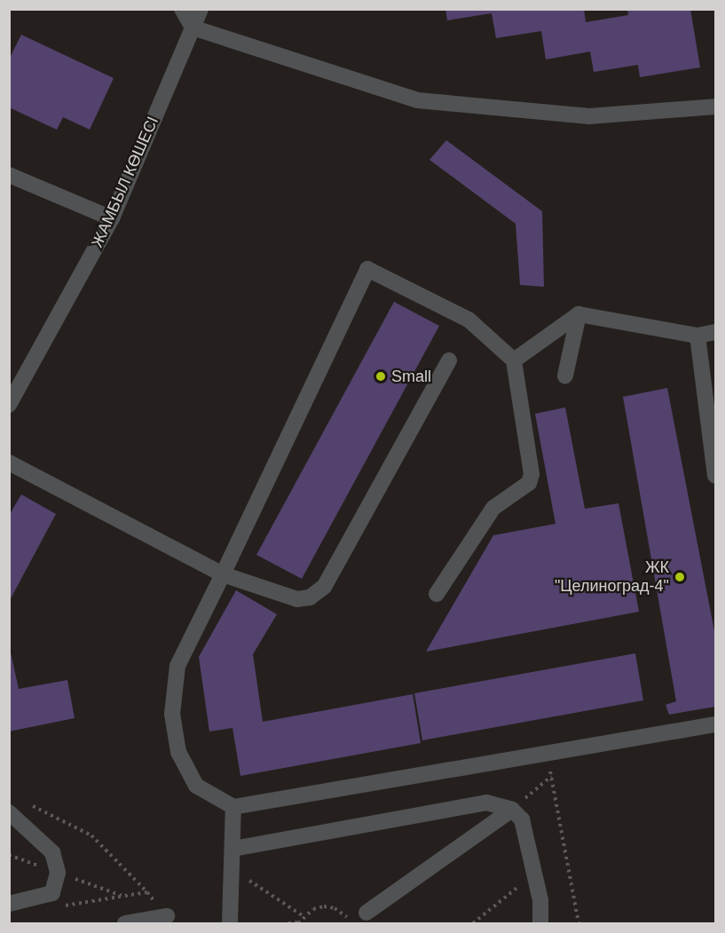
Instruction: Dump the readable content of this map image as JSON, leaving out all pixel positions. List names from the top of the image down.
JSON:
{
  "streets": {
    "street": ["ЖАМБЫЛ КӨШЕСІ"]
  },
  "places": ["Small", "ЖК \"Целиноград-4\""]
}
